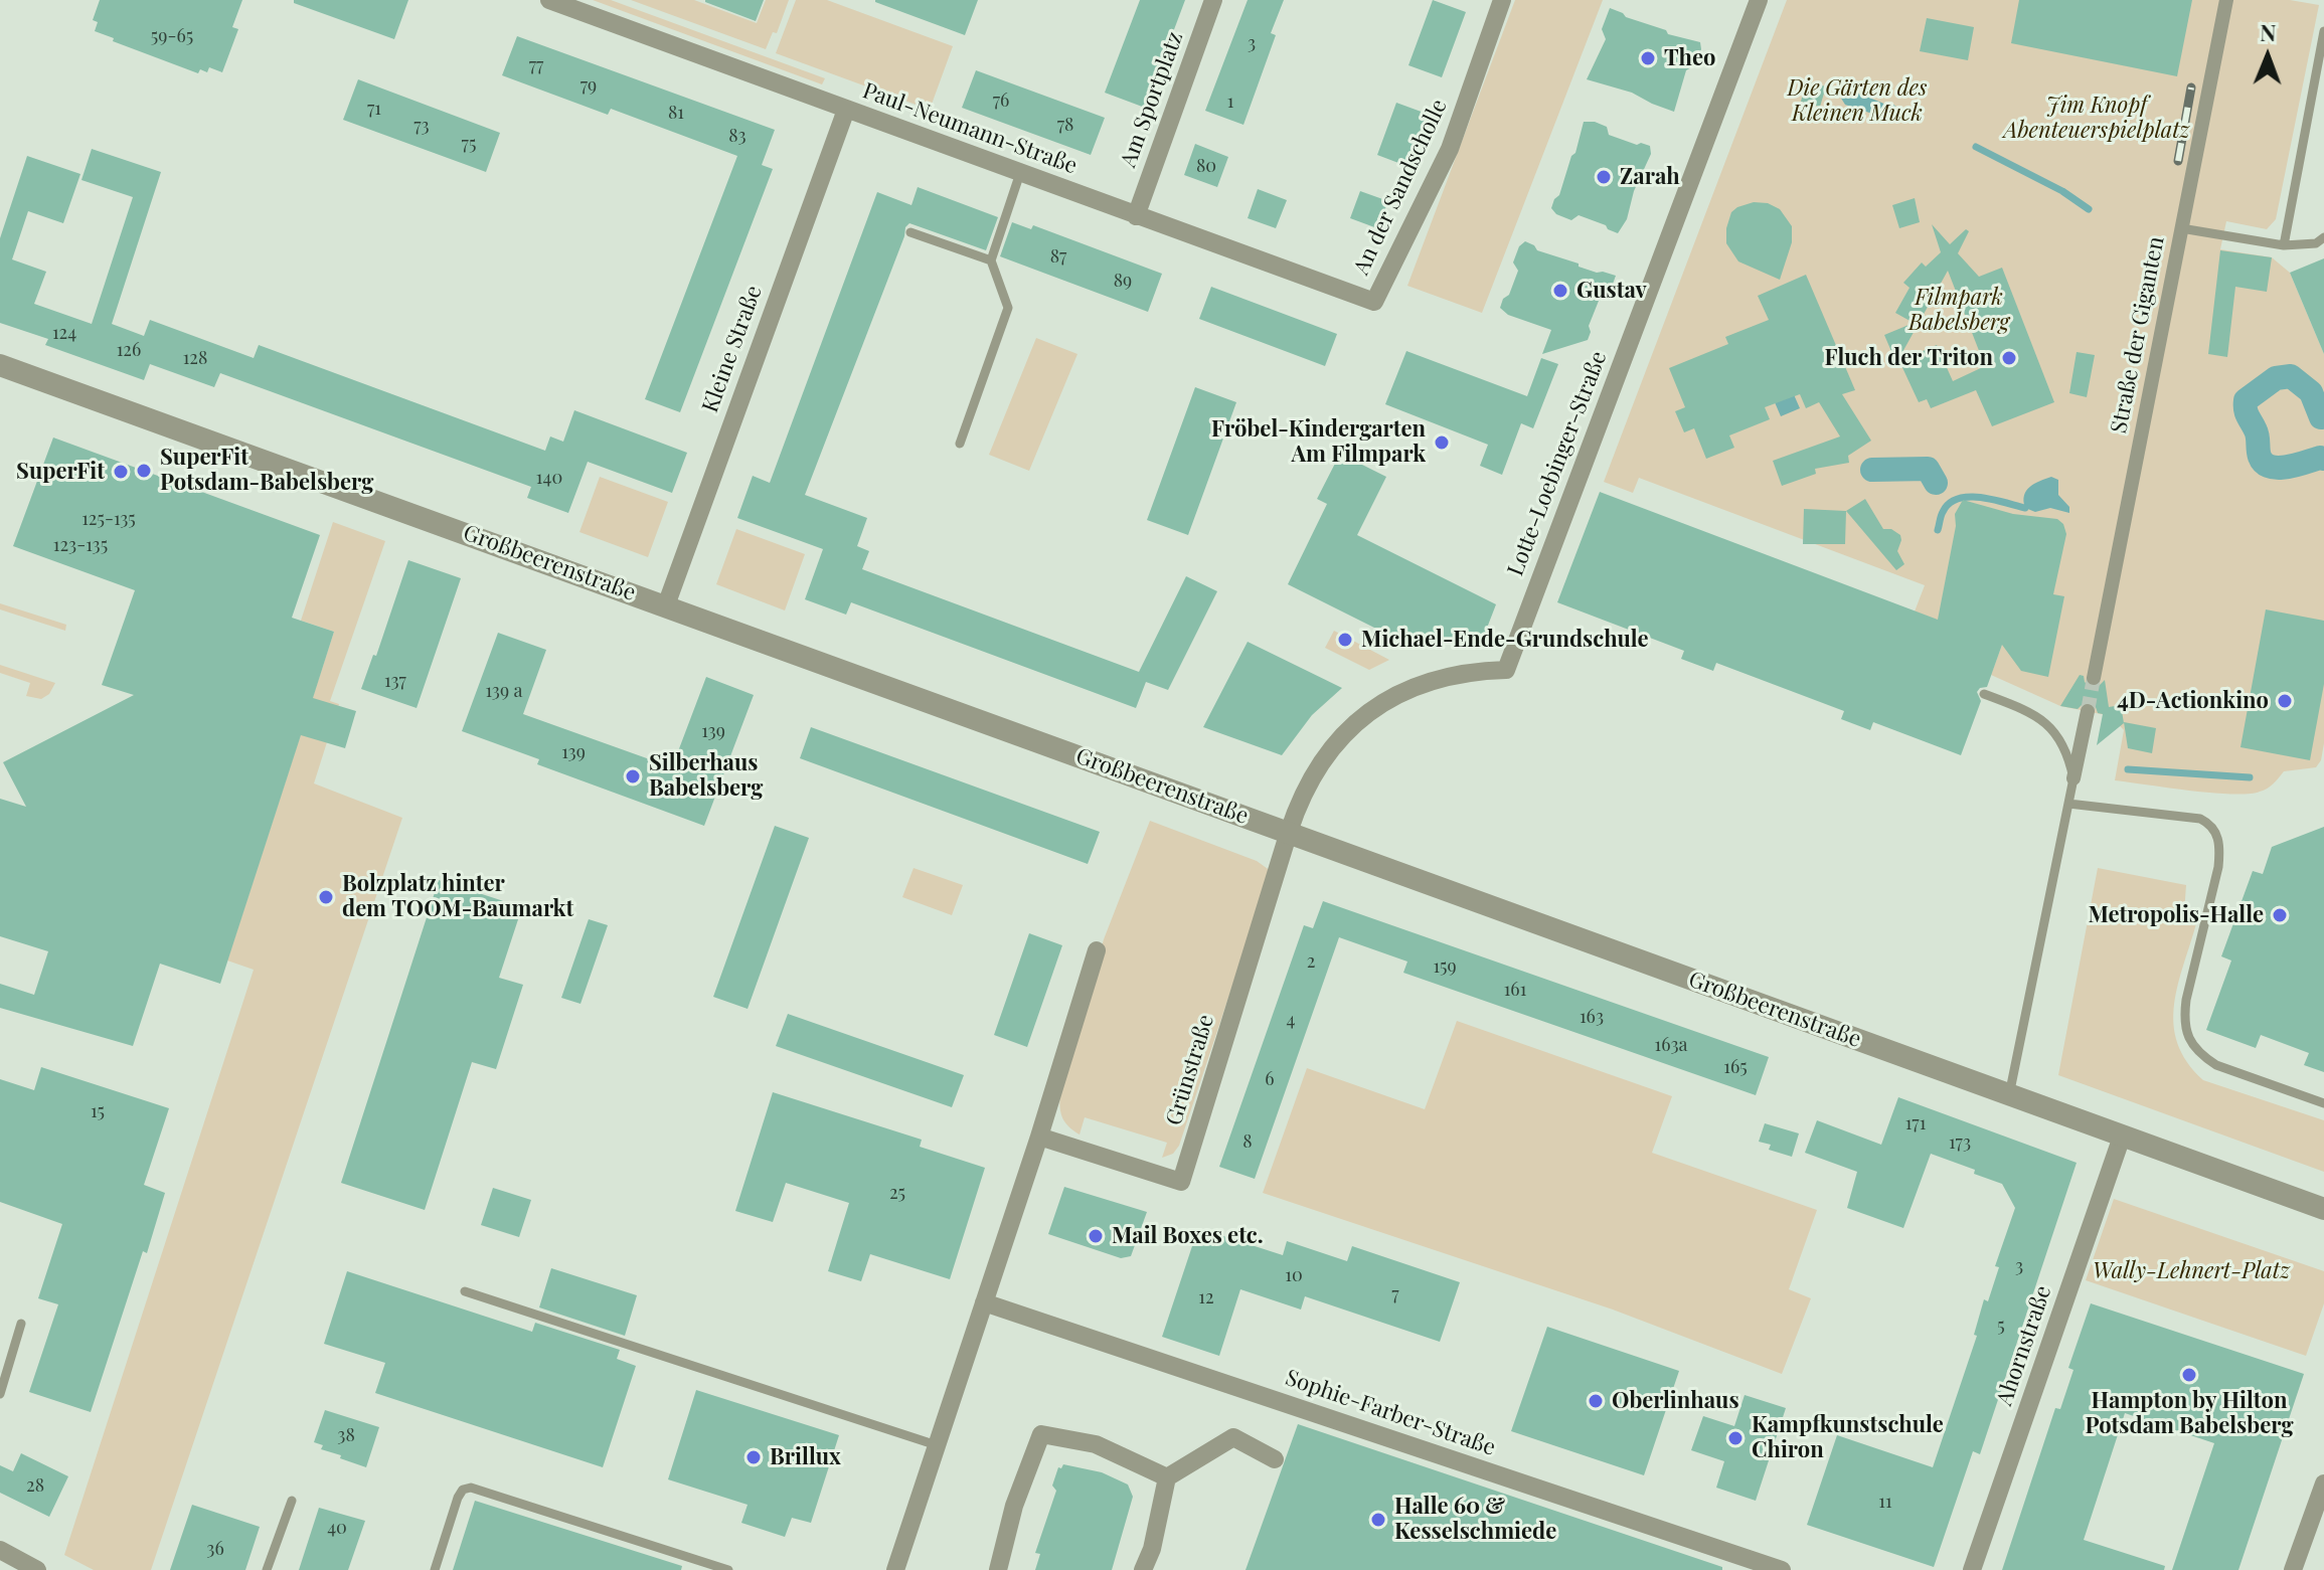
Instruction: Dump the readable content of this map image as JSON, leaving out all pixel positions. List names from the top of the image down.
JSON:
{
  "streets": {
    "street": [
      "Am Sportplatz",
      "Paul-Neumann-Straße",
      "An der Sandscholle",
      "Straße der Giganten",
      "Kleine Straße",
      "Lotte-Loebinger-Straße",
      "Großbeerenstraße",
      "Grünstraße",
      "Ahornstraße",
      "Sophie-Farber-Straße"
    ]
  },
  "crossings": [
    ["Am Sportplatz", "Paul-Neumann-Straße"],
    ["Paul-Neumann-Straße", "An der Sandscholle"],
    ["Paul-Neumann-Straße", "Kleine Straße"],
    ["Kleine Straße", "Großbeerenstraße"],
    ["Lotte-Loebinger-Straße", "Großbeerenstraße"],
    ["Lotte-Loebinger-Straße", "Grünstraße"],
    ["Großbeerenstraße", "Grünstraße"],
    ["Großbeerenstraße", "Ahornstraße"]
  ],
  "parks": [
    "Die Gärten des Kleinen Muck",
    "Jim Knopf Abenteuerspielplatz",
    "Filmpark Babelsberg",
    "Wally-Lehnert-Platz"
  ],
  "places": [
    "Theo",
    "Zarah",
    "Gustav",
    "Fluch der Triton",
    "Fröbel-Kindergarten Am Filmpark",
    "SuperFit Potsdam-Babelsberg",
    "SuperFit",
    "Michael-Ende-Grundschule",
    "4D-Actionkino",
    "Silberhaus Babelsberg",
    "Bolzplatz hinter dem TOOM-Baumarkt",
    "Metropolis-Halle",
    "Mail Boxes etc.",
    "Hampton by Hilton Potsdam Babelsberg",
    "Oberlinhaus",
    "Kampfkunstschule Chiron",
    "Brillux",
    "Halle 60 & Kesselschmiede"
  ],
  "house_numbers": [
    "59-65",
    "3",
    "77",
    "79",
    "76",
    "1",
    "71",
    "81",
    "78",
    "73",
    "83",
    "75",
    "80",
    "87",
    "89",
    "124",
    "126",
    "128",
    "140",
    "125-135",
    "123-135",
    "137",
    "139 a",
    "139",
    "139",
    "2",
    "159",
    "161",
    "163",
    "4",
    "163a",
    "165",
    "6",
    "15",
    "171",
    "8",
    "173",
    "25",
    "3",
    "10",
    "7",
    "12",
    "5",
    "38",
    "28",
    "11",
    "40",
    "36"
  ],
  "north": "top"
}
